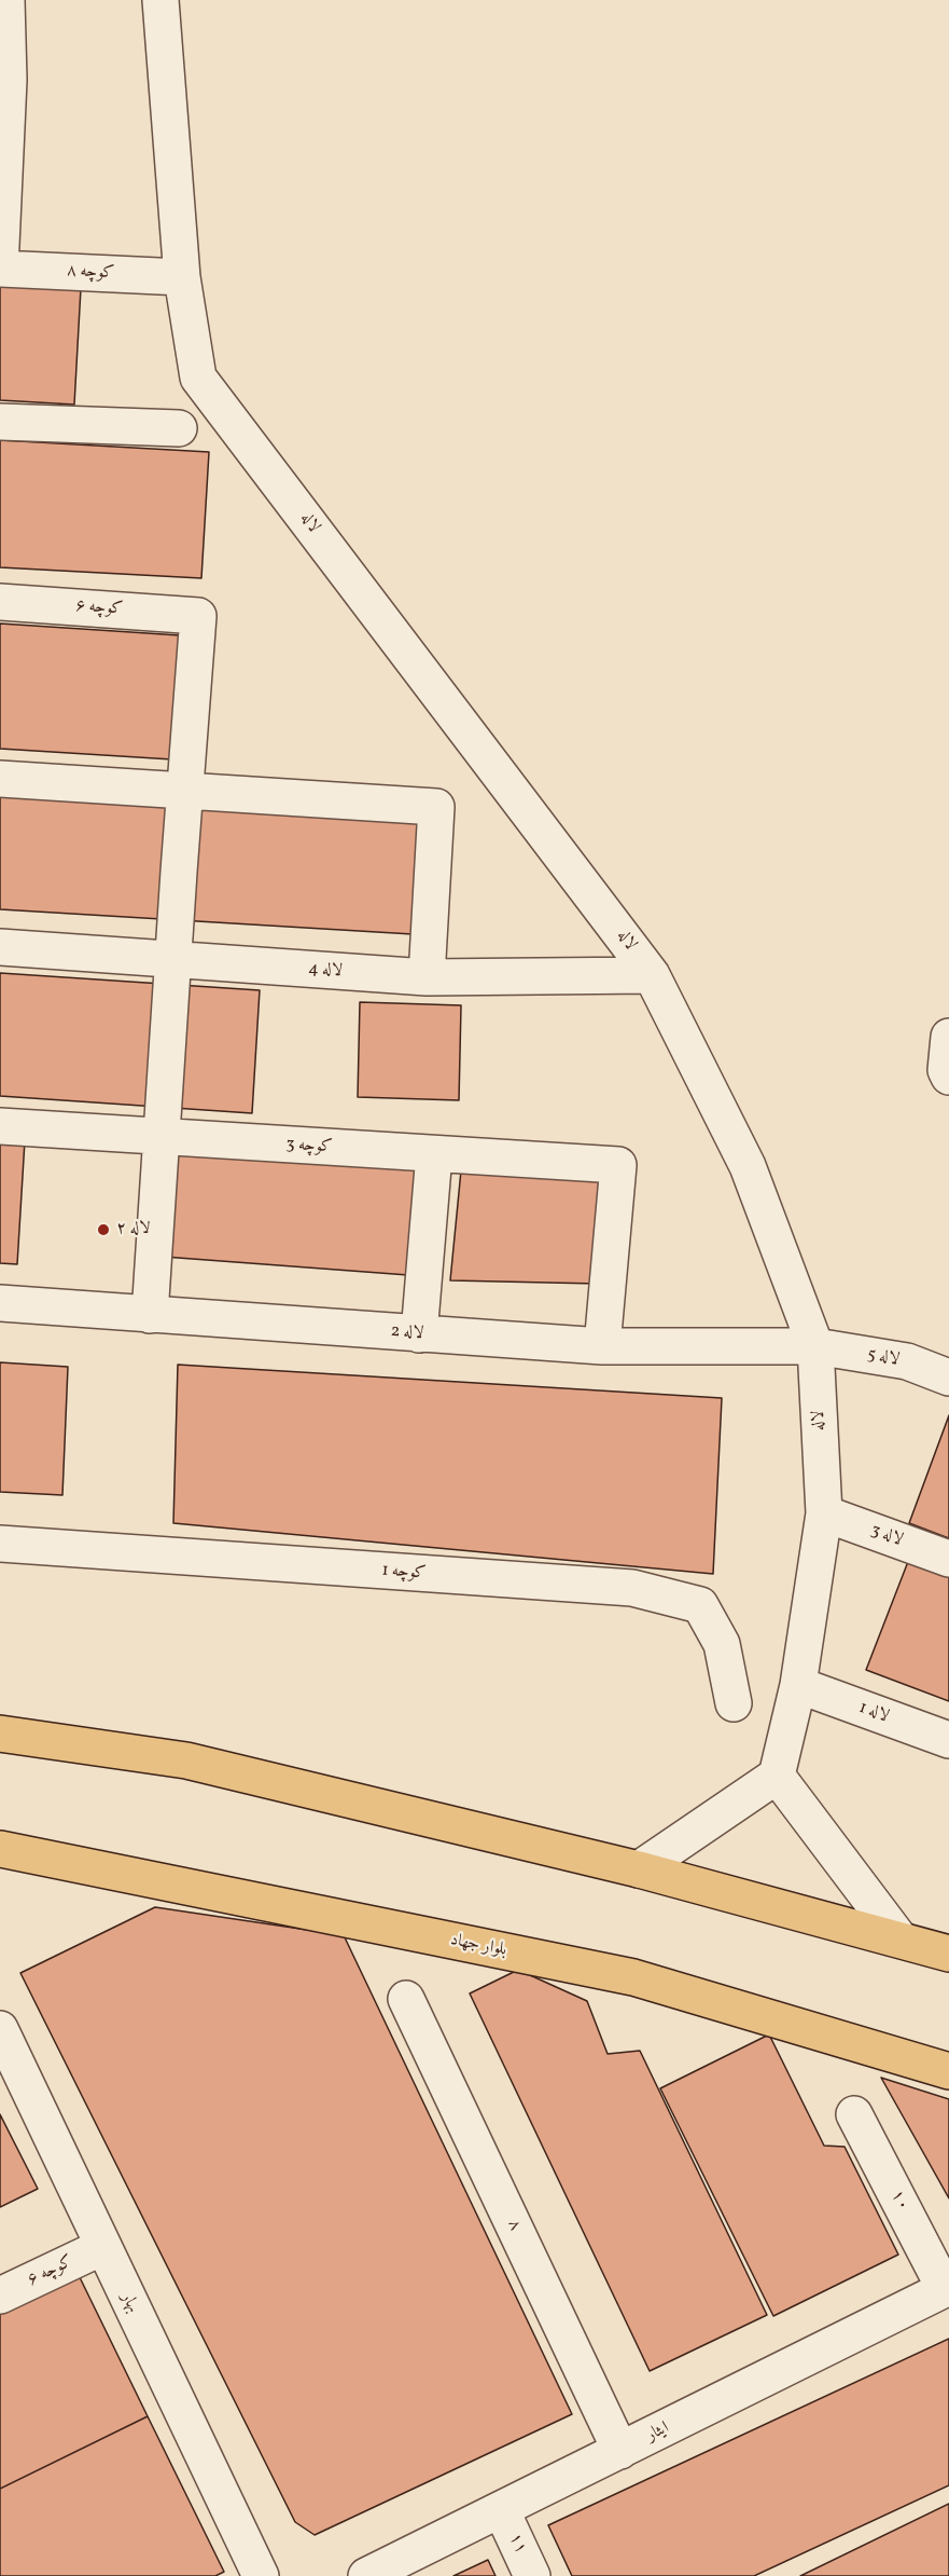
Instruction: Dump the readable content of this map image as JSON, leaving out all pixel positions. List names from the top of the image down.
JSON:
{
  "streets": {
    "main road": ["بلوار جهاد"],
    "street": [
      "کوچه ۸",
      "لاله",
      "کوچه ۶",
      "لاله 4",
      "کوچه 3",
      "لاله 2",
      "لاله 5",
      "لاله 3",
      "کوچه 1",
      "لاله 1",
      "۱۰",
      "۸",
      "بهار",
      "ایثار",
      "۱۱"
    ]
  },
  "crossings": [
    ["کوچه ۸", "لاله"],
    ["لاله", "لاله 4"],
    ["لاله", "لاله 2"],
    ["لاله", "لاله 5"],
    ["لاله", "لاله 3"],
    ["لاله", "لاله 1"],
    ["کوچه ۶", "بهار"],
    ["کوچه 3", "لاله 2"],
    ["لاله 2", "لاله 5"],
    ["۱۰", "ایثار"],
    ["۸", "ایثار"],
    ["ایثار", "۱۱"]
  ],
  "places": ["لاله ۲"]
}
